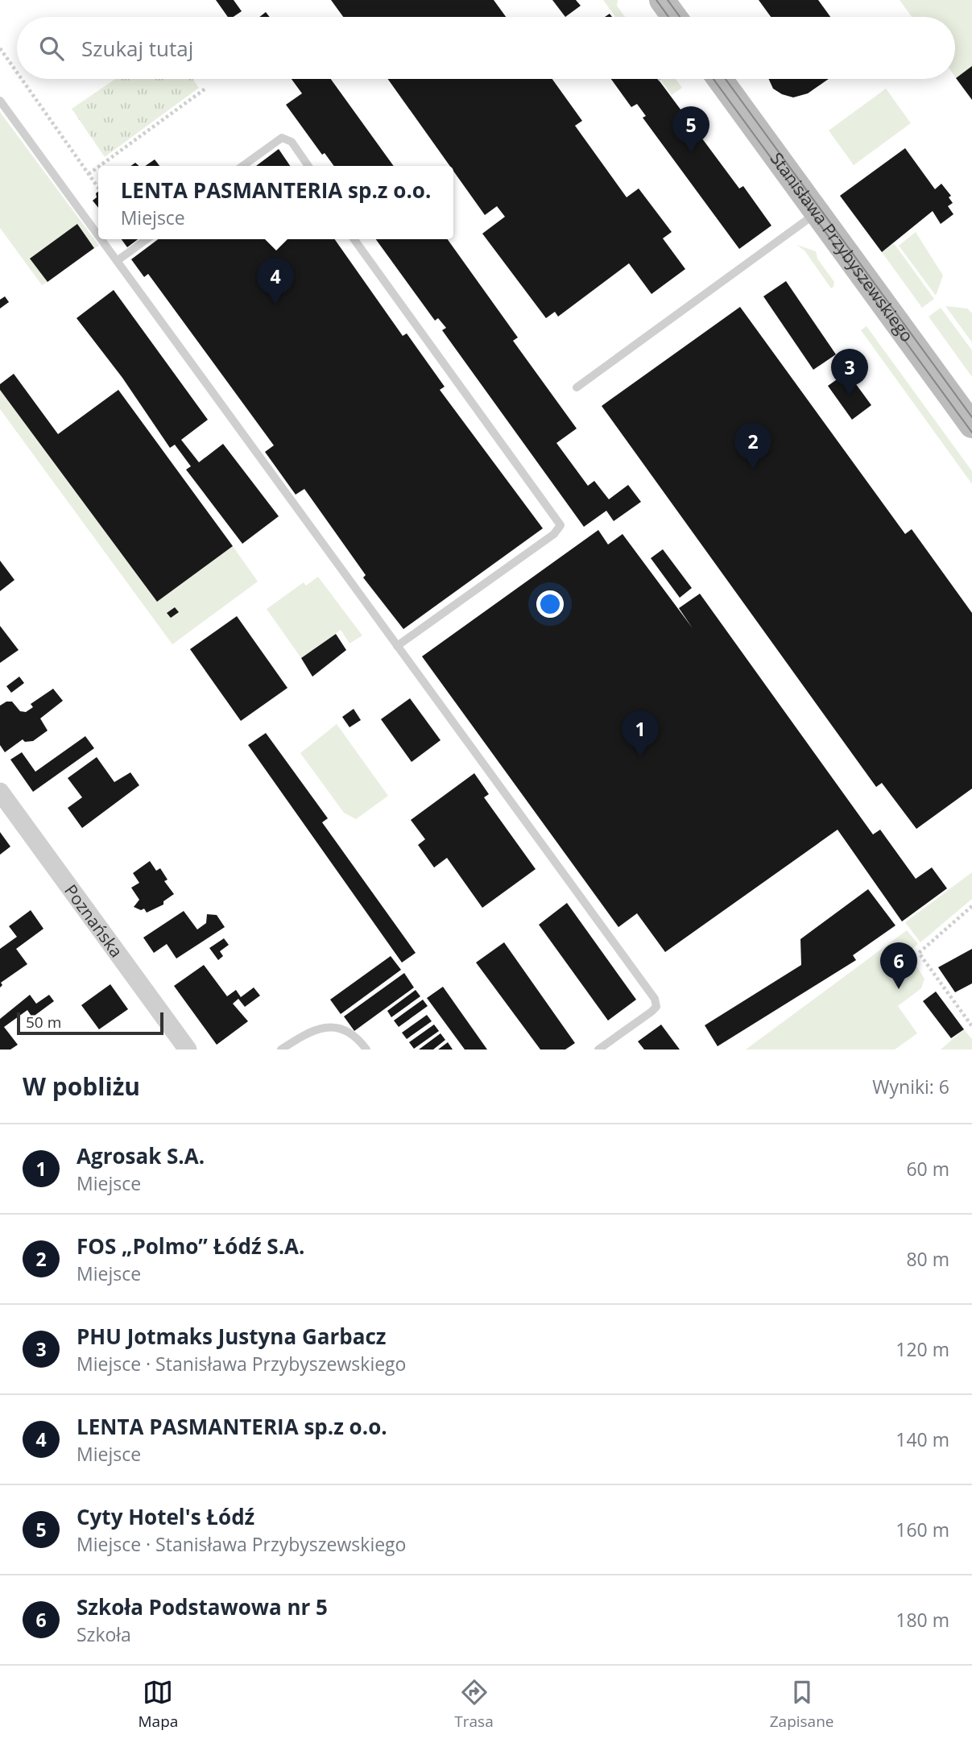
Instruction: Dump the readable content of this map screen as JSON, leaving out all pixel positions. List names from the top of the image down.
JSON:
{
  "streets": {
    "street": ["Stanisława Przybyszewskiego", "Poznańska"]
  },
  "scale_bar": "50 m",
  "page": {
    "search": "Szukaj tutaj",
    "pins": [
      "5",
      "4",
      "3",
      "2",
      "1",
      "6"
    ],
    "popup": ["LENTA PASMANTERIA sp.z o.o.", "Miejsce"],
    "scale": "50 m",
    "heading": ["W pobliżu", "Wyniki: 6"],
    "list": [
      {
        "mark": "1",
        "name": "Agrosak S.A.",
        "note": "Miejsce",
        "value": "60 m"
      },
      {
        "mark": "2",
        "name": "FOS „Polmo” Łódź S.A.",
        "note": "Miejsce",
        "value": "80 m"
      },
      {
        "mark": "3",
        "name": "PHU Jotmaks Justyna Garbacz",
        "note": "Miejsce · Stanisława Przybyszewskiego",
        "value": "120 m"
      },
      {
        "mark": "4",
        "name": "LENTA PASMANTERIA sp.z o.o.",
        "note": "Miejsce",
        "value": "140 m"
      },
      {
        "mark": "5",
        "name": "Cyty Hotel's Łódź",
        "note": "Miejsce · Stanisława Przybyszewskiego",
        "value": "160 m"
      },
      {
        "mark": "6",
        "name": "Szkoła Podstawowa nr 5",
        "note": "Szkoła",
        "value": "180 m"
      }
    ],
    "nav": ["Mapa", "Trasa", "Zapisane"]
  }
}
